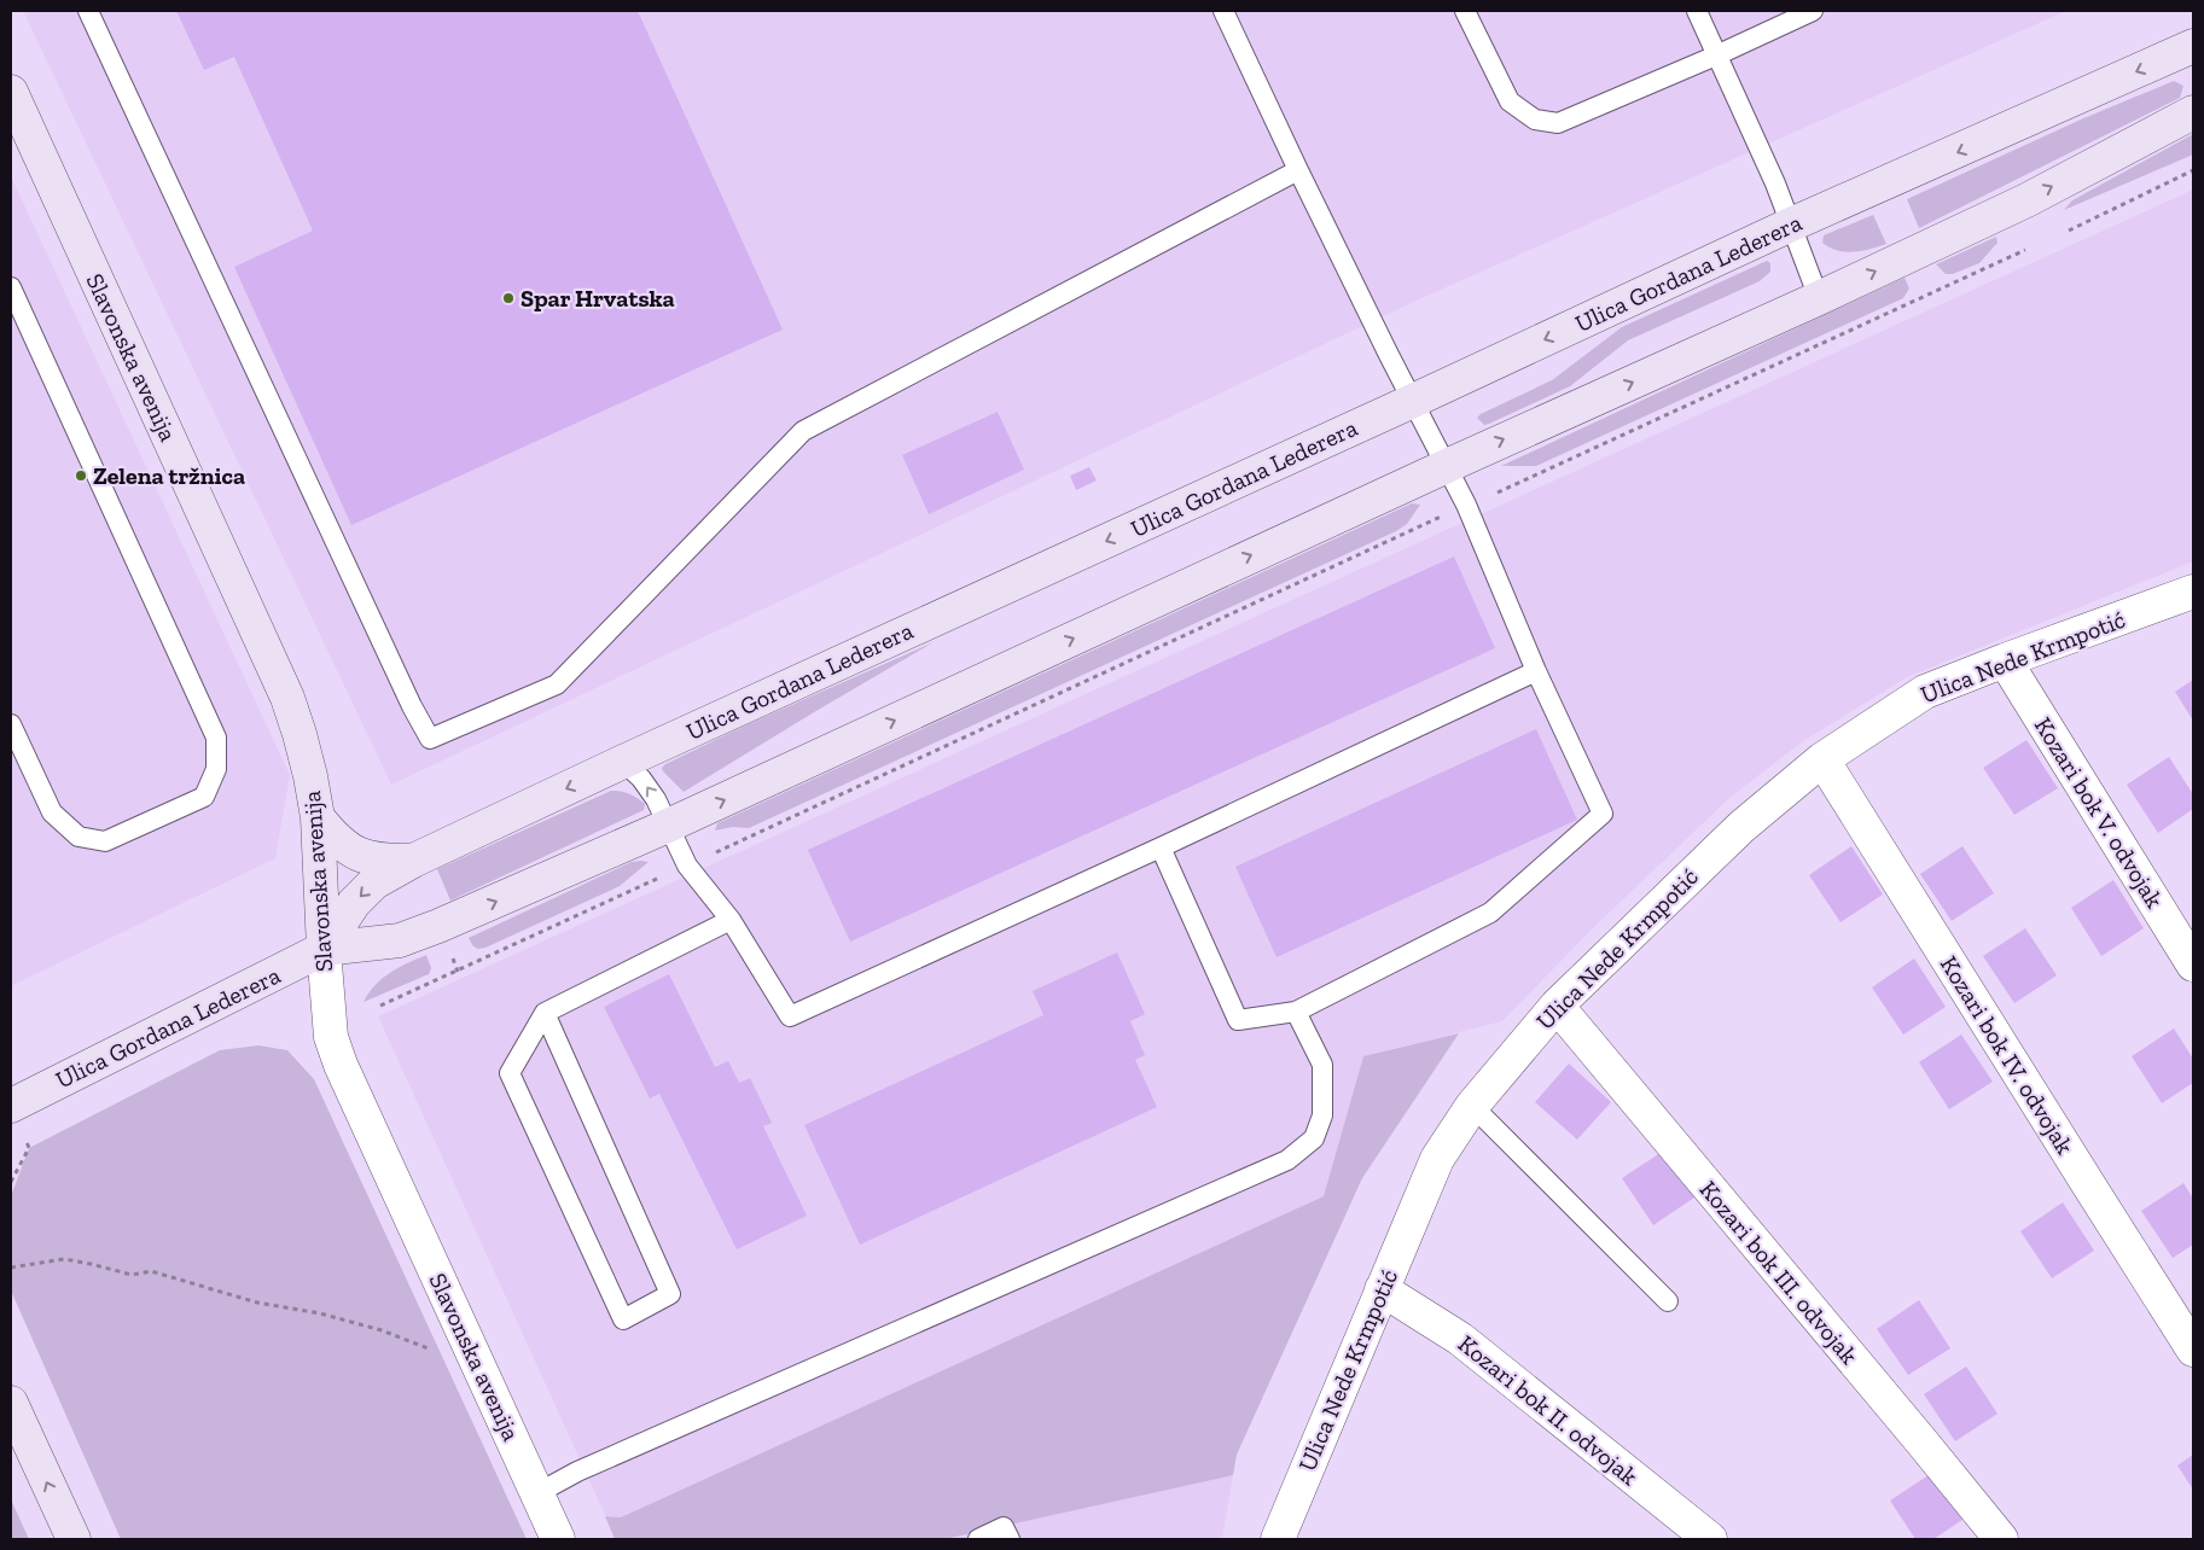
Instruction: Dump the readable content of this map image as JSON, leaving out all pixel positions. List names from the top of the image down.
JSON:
{
  "streets": {
    "street": [
      "Ulica Gordana Lederera",
      "Slavonska avenija",
      "Ulica Nede Krmpotić",
      "Kozari bok V. odvojak",
      "Kozari bok IV. odvojak",
      "Kozari bok III. odvojak",
      "Kozari bok II. odvojak"
    ]
  },
  "crossings": [
    ["Ulica Gordana Lederera", "Slavonska avenija"],
    ["Ulica Nede Krmpotić", "Kozari bok V. odvojak"],
    ["Ulica Nede Krmpotić", "Kozari bok IV. odvojak"],
    ["Ulica Nede Krmpotić", "Kozari bok III. odvojak"],
    ["Ulica Nede Krmpotić", "Kozari bok II. odvojak"]
  ],
  "places": ["Spar Hrvatska", "Zelena tržnica"]
}
